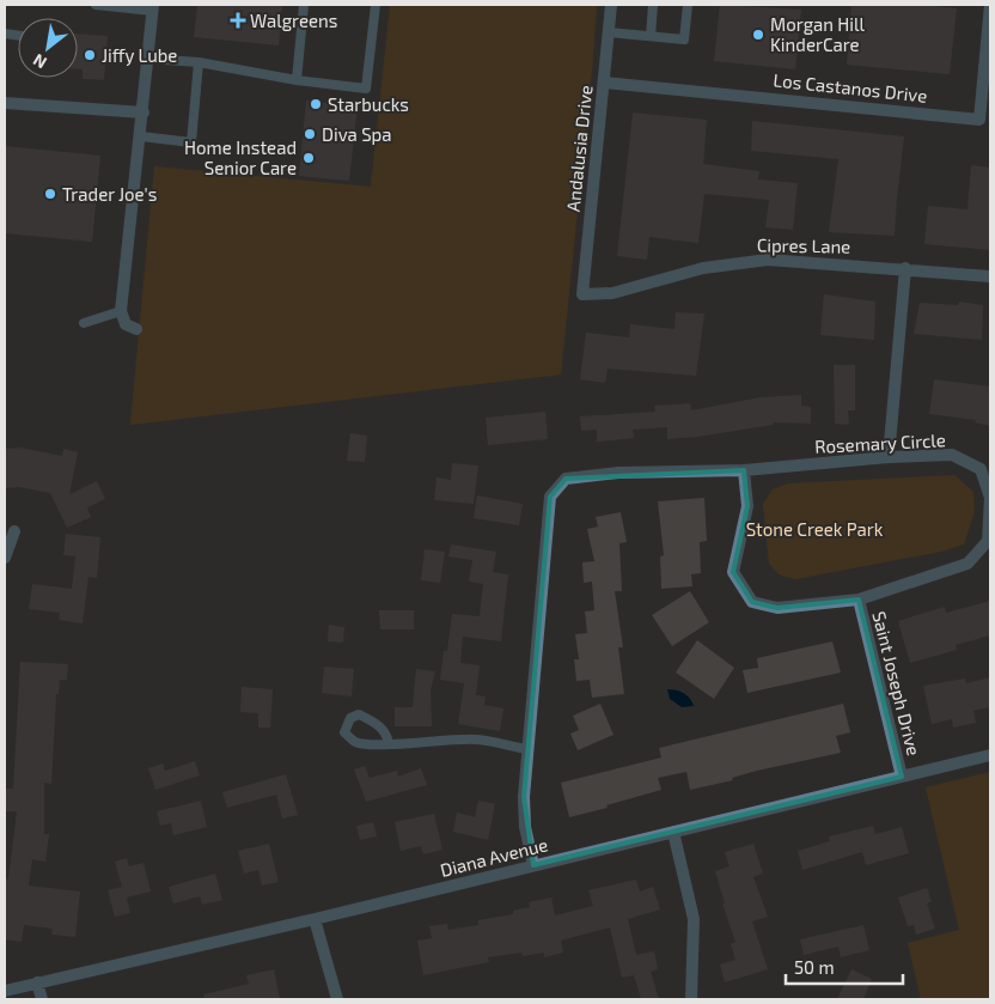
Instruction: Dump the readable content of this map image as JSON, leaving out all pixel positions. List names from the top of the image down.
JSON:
{
  "streets": {
    "street": [
      "Los Castanos Drive",
      "Andalusia Drive",
      "Cipres Lane",
      "Rosemary Circle",
      "Saint Joseph Drive",
      "Diana Avenue"
    ]
  },
  "crossings": [
    ["Los Castanos Drive", "Andalusia Drive"],
    ["Andalusia Drive", "Cipres Lane"],
    ["Rosemary Circle", "Saint Joseph Drive"],
    ["Rosemary Circle", "Diana Avenue"],
    ["Saint Joseph Drive", "Diana Avenue"]
  ],
  "parks": ["Stone Creek Park"],
  "places": {
    "health": ["Walgreens"],
    "other": [
      "Morgan Hill KinderCare",
      "Jiffy Lube",
      "Starbucks",
      "Diva Spa",
      "Home Instead Senior Care",
      "Trader Joe's"
    ]
  },
  "scale_bar": "50 m",
  "north": "bottom left"
}
